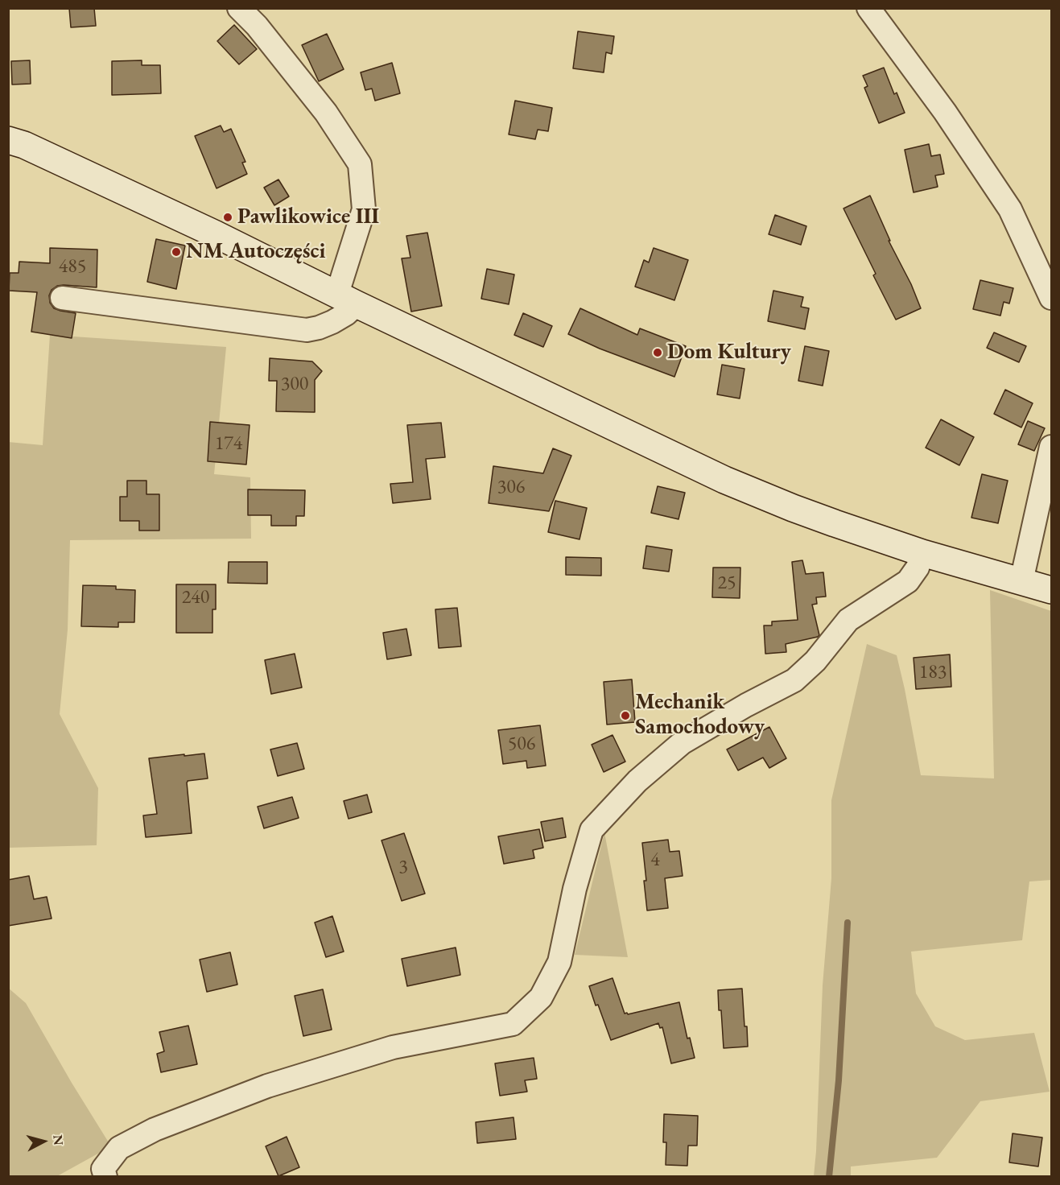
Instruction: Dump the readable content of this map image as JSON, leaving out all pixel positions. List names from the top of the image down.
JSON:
{
  "places": [
    "Pawlikowice III",
    "NM Autoczęści",
    "Dom Kultury",
    "Mechanik Samochodowy"
  ],
  "house_numbers": [
    "485",
    "300",
    "174",
    "306",
    "25",
    "240",
    "183",
    "506",
    "4",
    "3"
  ],
  "north": "right"
}
